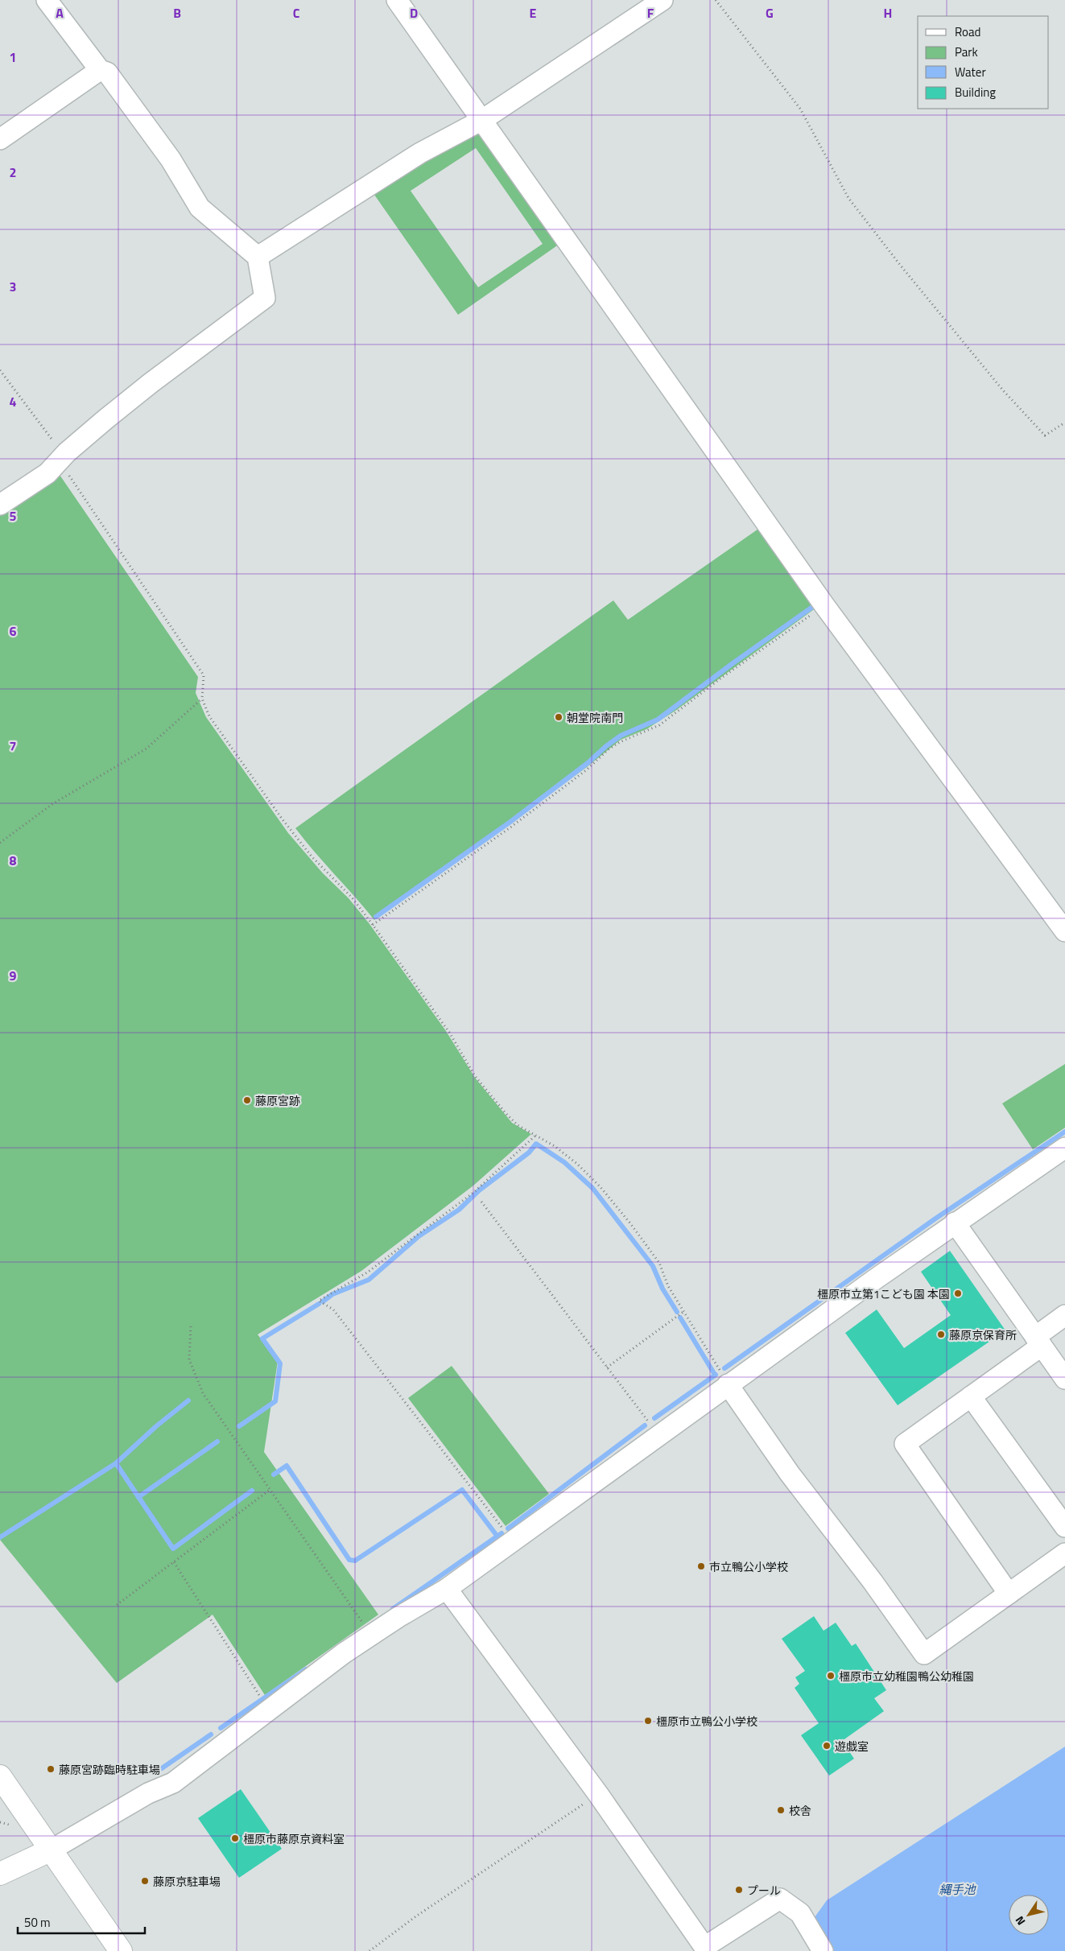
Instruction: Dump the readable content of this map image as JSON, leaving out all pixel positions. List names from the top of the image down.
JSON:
{
  "water": ["縄手池"],
  "places": [
    "朝堂院南門",
    "藤原宮跡",
    "橿原市立第1こども園 本園",
    "藤原京保育所",
    "市立鴨公小学校",
    "橿原市立幼稚園鴨公幼稚園",
    "橿原市立鴨公小学校",
    "遊戯室",
    "藤原宮跡臨時駐車場",
    "校舎",
    "橿原市藤原京資料室",
    "藤原京駐車場",
    "プール"
  ],
  "legend": [
    "Road",
    "Park",
    "Water",
    "Building"
  ],
  "scale_bar": "50 m",
  "north": "bottom left",
  "grid": {
    "columns": [
      "A",
      "B",
      "C",
      "D",
      "E",
      "F",
      "G",
      "H"
    ],
    "rows": [
      "1",
      "2",
      "3",
      "4",
      "5",
      "6",
      "7",
      "8",
      "9"
    ]
  }
}
